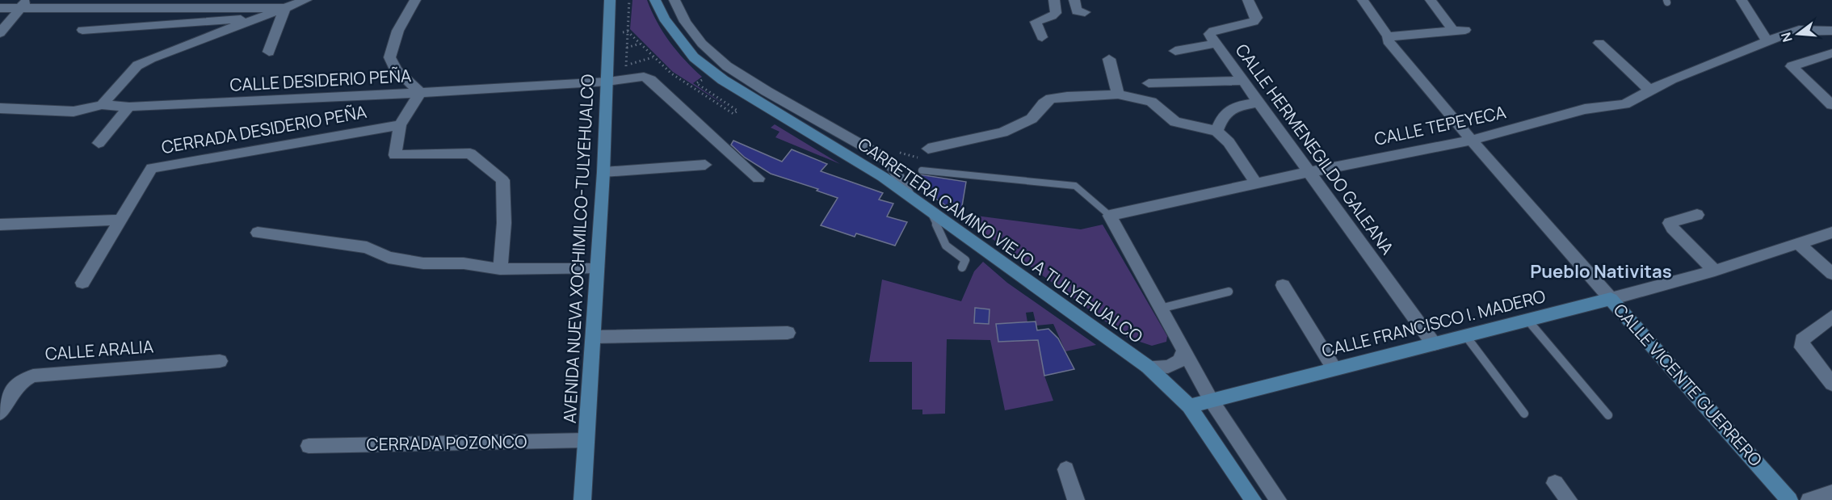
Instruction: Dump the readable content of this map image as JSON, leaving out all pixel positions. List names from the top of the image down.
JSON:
{
  "streets": {
    "main road": [
      "CARRETERA CAMINO VIEJO A TULYEHUALCO",
      "AVENIDA NUEVA XOCHIMILCO-TULYEHUALCO",
      "CALLE FRANCISCO I. MADERO",
      "CALLE VICENTE GUERRERO"
    ],
    "street": [
      "CALLE DESIDERIO PEÑA",
      "CALLE TEPEYECA",
      "CERRADA DESIDERIO PEÑA",
      "CALLE HERMENEGILDO GALEANA",
      "CALLE ARALIA",
      "CERRADA POZONCO"
    ]
  },
  "crossings": [
    ["CALLE DESIDERIO PEÑA", "AVENIDA NUEVA XOCHIMILCO-TULYEHUALCO"],
    ["CALLE TEPEYECA", "CALLE HERMENEGILDO GALEANA"],
    ["CALLE TEPEYECA", "CALLE VICENTE GUERRERO"],
    ["CALLE HERMENEGILDO GALEANA", "CALLE FRANCISCO I. MADERO"],
    ["CARRETERA CAMINO VIEJO A TULYEHUALCO", "CALLE FRANCISCO I. MADERO"],
    ["AVENIDA NUEVA XOCHIMILCO-TULYEHUALCO", "CERRADA POZONCO"],
    ["CALLE FRANCISCO I. MADERO", "CALLE VICENTE GUERRERO"]
  ],
  "districts": ["Pueblo Nativitas"],
  "north": "left"
}
